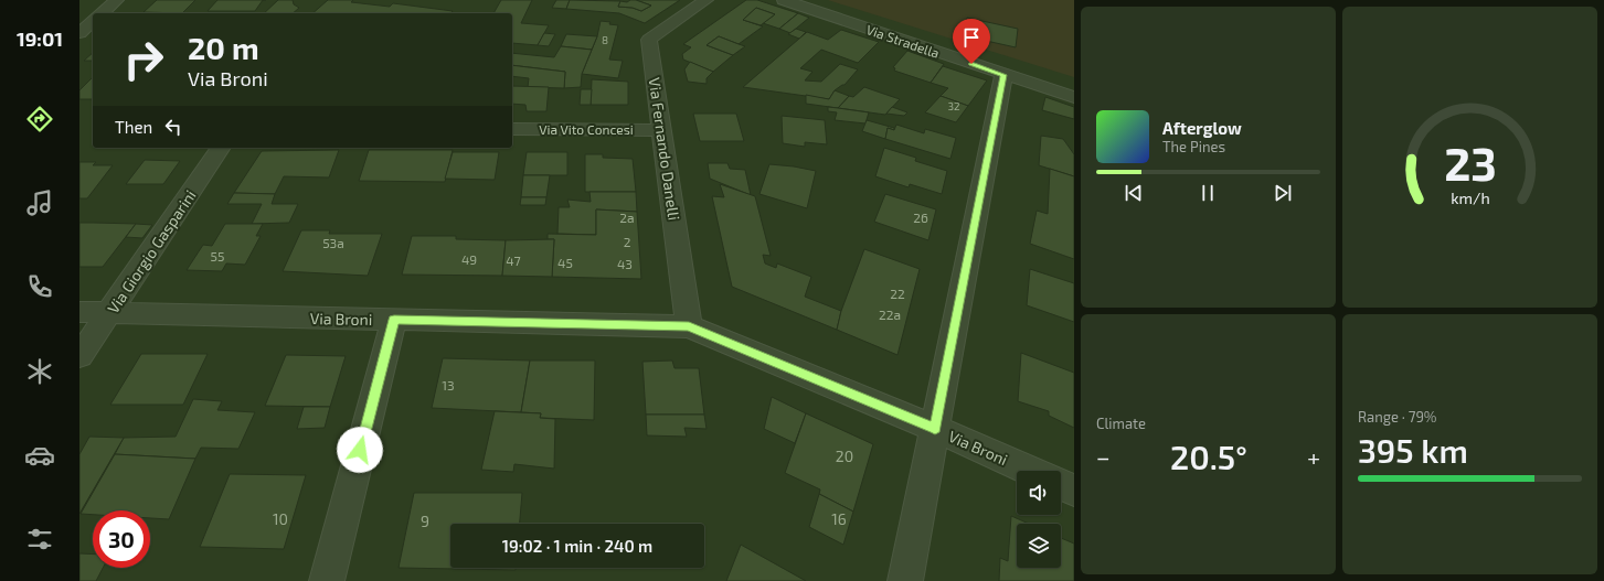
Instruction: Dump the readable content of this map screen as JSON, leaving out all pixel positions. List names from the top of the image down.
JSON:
{
  "streets": {
    "street": [
      "Via Stradella",
      "Via Vito Concesi",
      "Via Fernando Danelli",
      "Via Giorgio Gasparini",
      "Via Broni"
    ]
  },
  "crossings": [
    ["Via Vito Concesi", "Via Fernando Danelli"],
    ["Via Fernando Danelli", "Via Broni"],
    ["Via Giorgio Gasparini", "Via Broni"]
  ],
  "house_numbers": [
    "8",
    "32",
    "2a",
    "26",
    "2",
    "53a",
    "55",
    "49",
    "47",
    "45",
    "43",
    "22",
    "22a",
    "13",
    "20",
    "10",
    "16",
    "9"
  ],
  "page": {
    "tabs": "19:01",
    "turn": ["20 m", "Via Broni"],
    "then": "Then",
    "song": ["Afterglow", "The Pines"],
    "tile": [
      "Climate",
      ["Range · 79%", "395 km"]
    ],
    "heat": ["−", "20.5°", "+"],
    "limit": "30",
    "trip": "19:02 · 1 min · 240 m",
    "gauge": ["23", "km/h"]
  }
}
